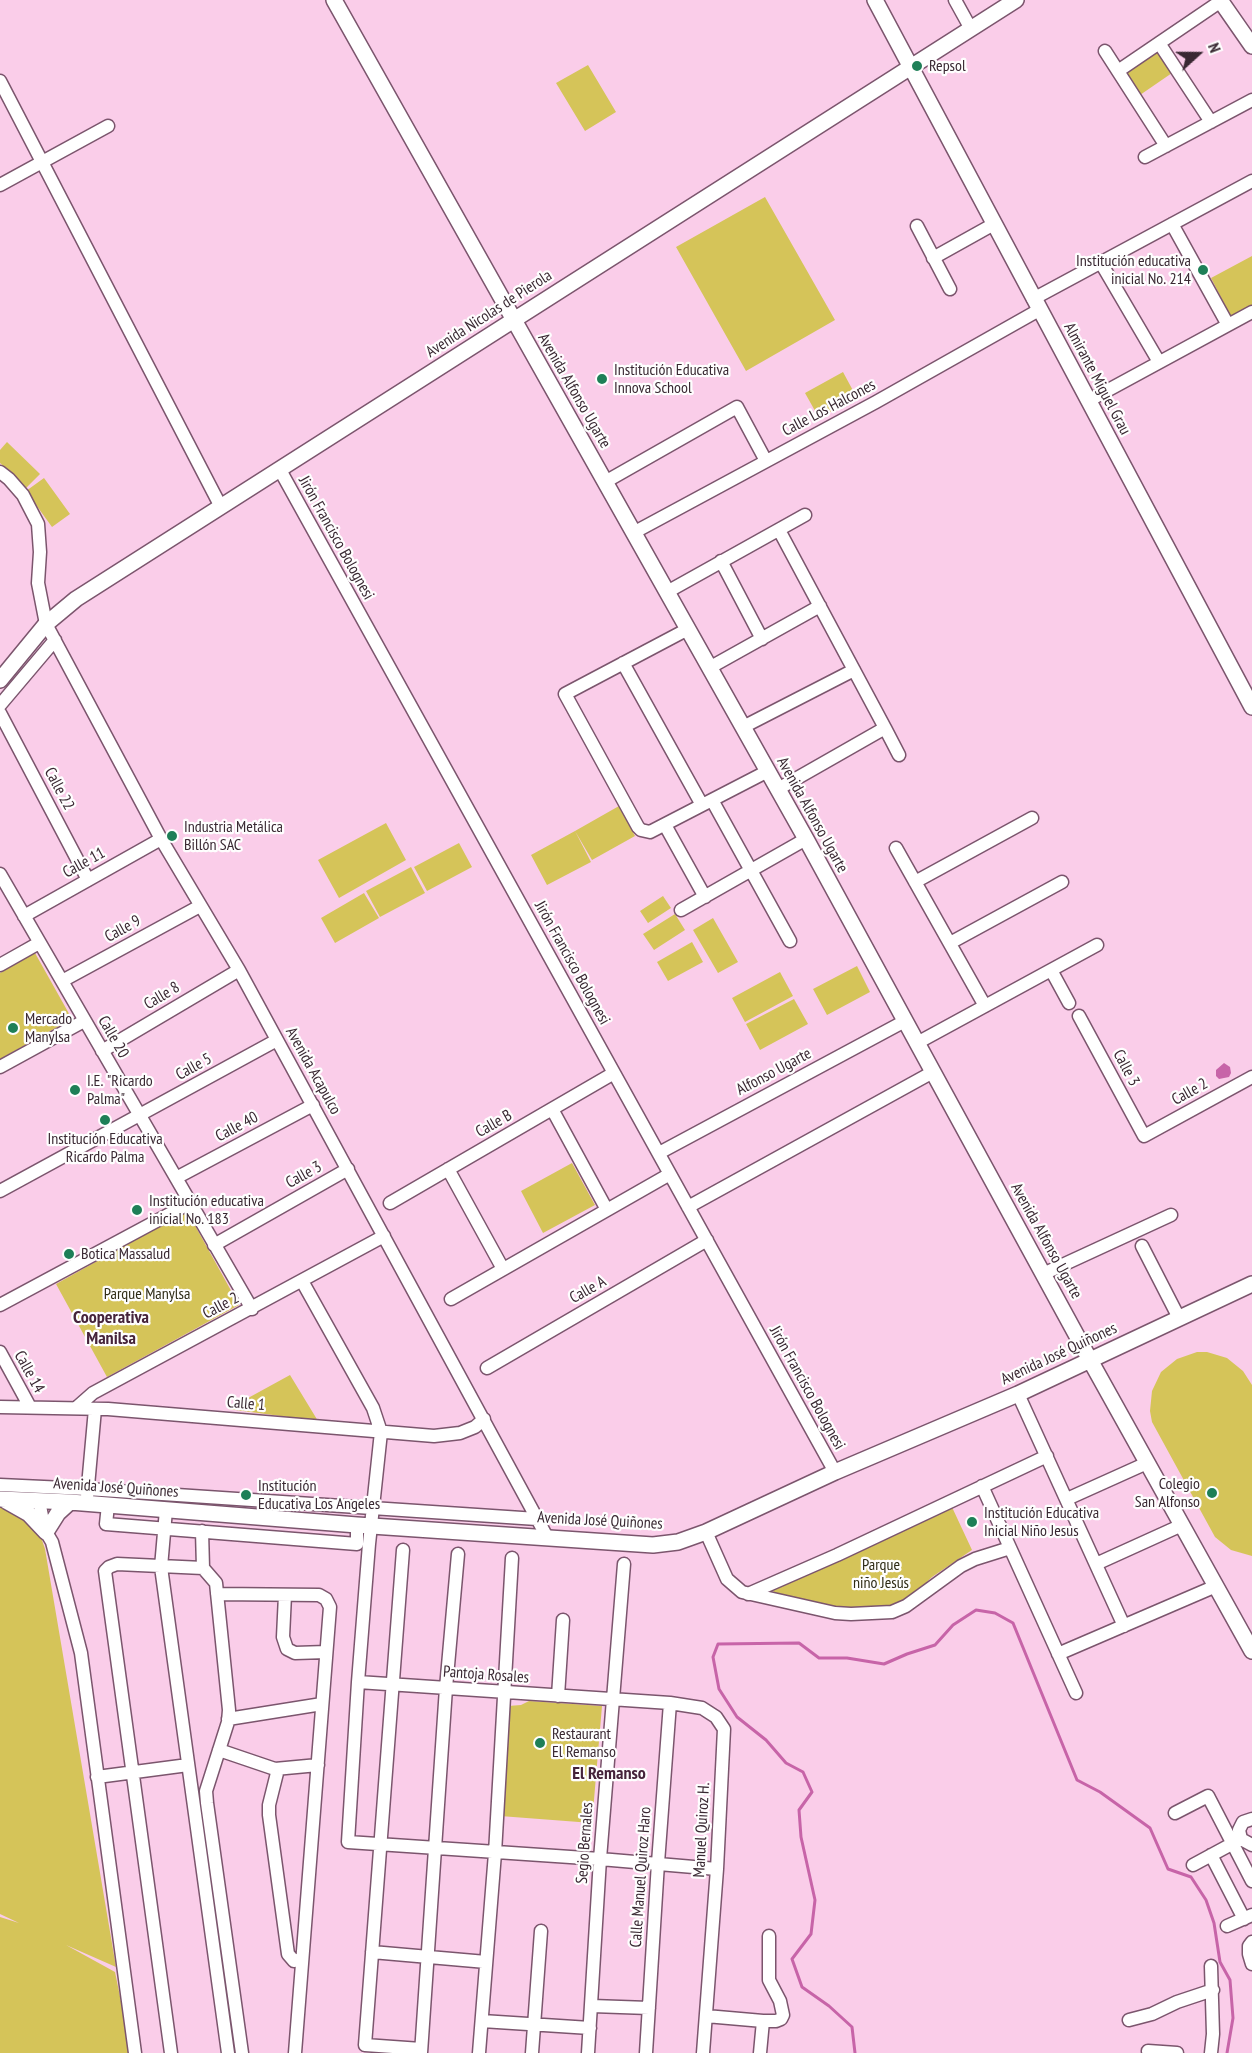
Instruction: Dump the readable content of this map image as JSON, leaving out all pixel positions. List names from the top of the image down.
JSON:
{
  "streets": {
    "street": [
      "Avenida Nicolas de Pierola",
      "Almirante Miguel Grau",
      "Avenida Alfonso Ugarte",
      "Calle Los Halcones",
      "Jirón Francisco Bolognesi",
      "Calle 22",
      "Calle 11",
      "Calle 9",
      "Calle 8",
      "Calle 20",
      "Calle 5",
      "Calle 3",
      "Avenida Acapulco",
      "Alfonso Ugarte",
      "Calle 2",
      "Calle B",
      "Calle 40",
      "Calle A",
      "Avenida José Quiñones",
      "Calle 14",
      "Calle 1",
      "Pantoja Rosales",
      "Manuel Quiroz H.",
      "Segio Bernales",
      "Calle Manuel Quiroz Haro"
    ]
  },
  "crossings": [
    ["Avenida Nicolas de Pierola", "Almirante Miguel Grau"],
    ["Avenida Nicolas de Pierola", "Avenida Alfonso Ugarte"],
    ["Avenida Nicolas de Pierola", "Jirón Francisco Bolognesi"],
    ["Avenida Nicolas de Pierola", "Avenida Acapulco"],
    ["Almirante Miguel Grau", "Calle Los Halcones"],
    ["Avenida Alfonso Ugarte", "Calle Los Halcones"],
    ["Avenida Alfonso Ugarte", "Alfonso Ugarte"],
    ["Avenida Alfonso Ugarte", "Avenida José Quiñones"],
    ["Jirón Francisco Bolognesi", "Alfonso Ugarte"],
    ["Jirón Francisco Bolognesi", "Calle B"],
    ["Jirón Francisco Bolognesi", "Calle A"],
    ["Jirón Francisco Bolognesi", "Avenida José Quiñones"],
    ["Calle 22", "Calle 11"],
    ["Calle 11", "Calle 20"],
    ["Calle 11", "Avenida Acapulco"],
    ["Calle 9", "Calle 20"],
    ["Calle 9", "Avenida Acapulco"],
    ["Calle 8", "Calle 20"],
    ["Calle 8", "Avenida Acapulco"],
    ["Calle 20", "Calle 5"],
    ["Calle 20", "Calle 3"],
    ["Calle 20", "Calle 2"],
    ["Calle 20", "Calle 40"],
    ["Calle 5", "Avenida Acapulco"],
    ["Calle 3", "Avenida Acapulco"],
    ["Calle 3", "Calle 2"],
    ["Avenida Acapulco", "Calle 2"],
    ["Avenida Acapulco", "Calle 40"],
    ["Avenida Acapulco", "Avenida José Quiñones"],
    ["Avenida Acapulco", "Calle 1"],
    ["Calle 2", "Calle 1"],
    ["Calle 14", "Calle 1"],
    ["Pantoja Rosales", "Manuel Quiroz H."],
    ["Pantoja Rosales", "Segio Bernales"],
    ["Manuel Quiroz H.", "Segio Bernales"],
    ["Manuel Quiroz H.", "Calle Manuel Quiroz Haro"]
  ],
  "districts": ["Cooperativa Manilsa", "El Remanso"],
  "parks": ["Parque Manylsa", "Parque niño Jesús"],
  "places": [
    "Repsol",
    "Institución educativa inicial No. 214",
    "Institución Educativa Innova School",
    "Industria Metálica Billón SAC",
    "Mercado Manylsa",
    "I.E. \"Ricardo Palma\"",
    "Institución Educativa Ricardo Palma",
    "Institución educativa inicial No. 183",
    "Botica Massalud",
    "Colegio San Alfonso",
    "Institución Educativa Los Angeles",
    "Institución Educativa Inicial Niño Jesus",
    "Restaurant El Remanso"
  ],
  "north": "right"
}
